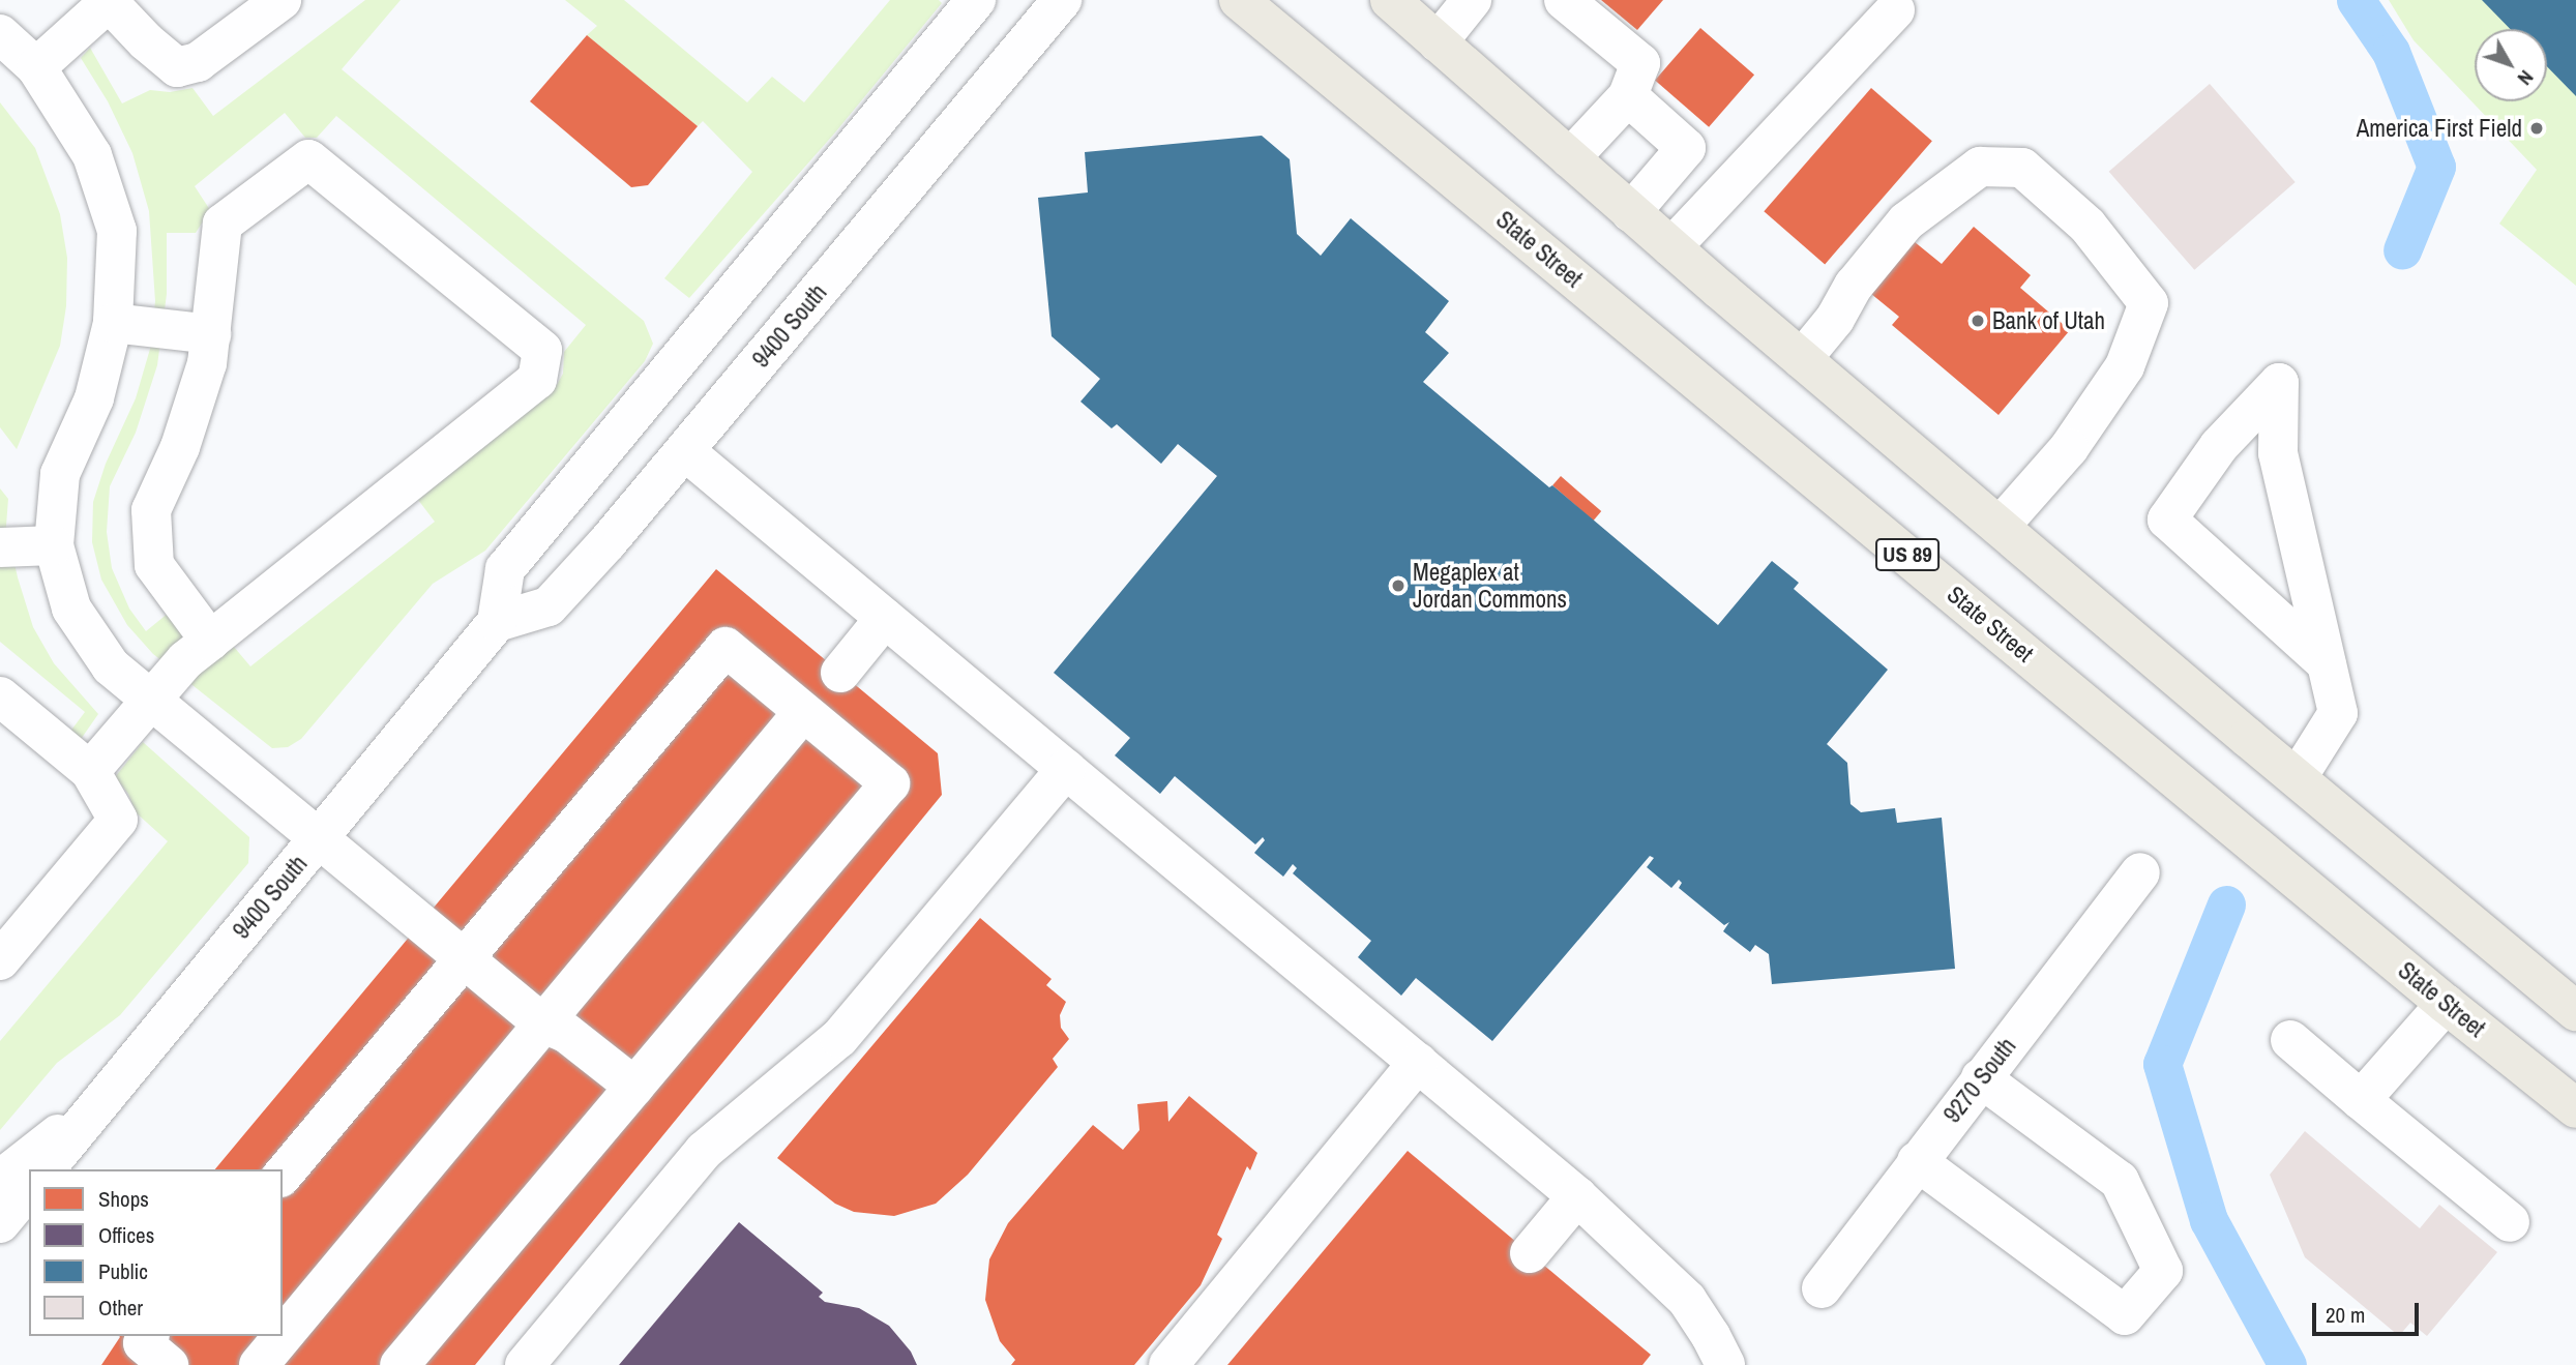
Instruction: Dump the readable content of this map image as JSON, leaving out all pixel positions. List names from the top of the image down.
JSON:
{
  "streets": {
    "main road": ["State Street", "US 89"],
    "street": ["9400 South", "9270 South"]
  },
  "places": ["America First Field", "Bank of Utah", "Megaplex at Jordan Commons"],
  "legend": [
    "Shops",
    "Offices",
    "Public",
    "Other"
  ],
  "scale_bar": "20 m",
  "north": "bottom right"
}
